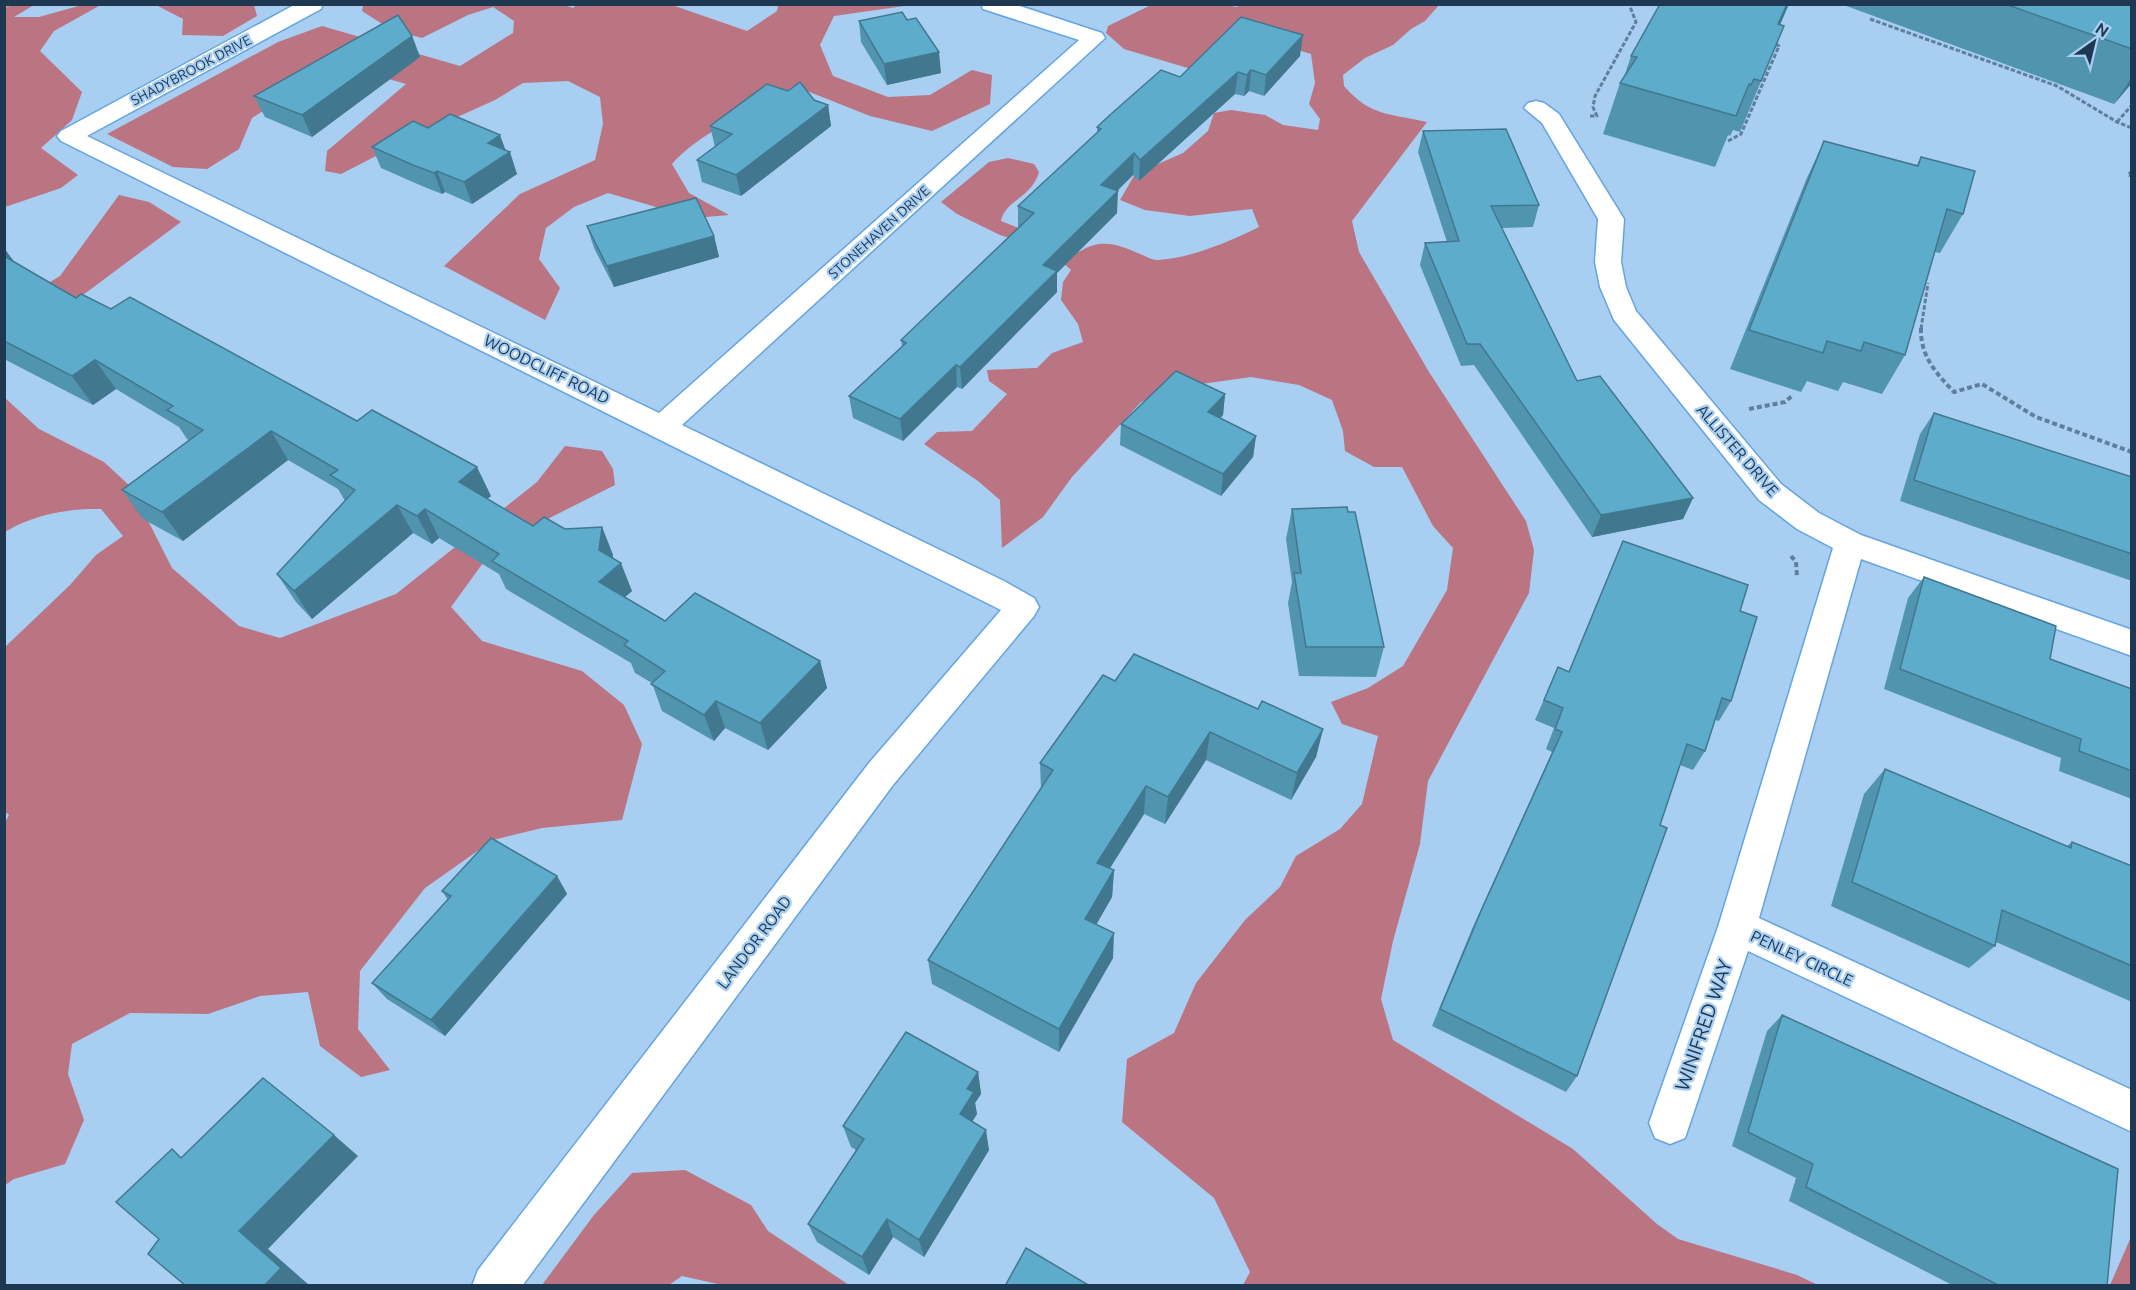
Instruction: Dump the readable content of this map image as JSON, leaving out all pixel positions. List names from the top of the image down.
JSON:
{
  "streets": {
    "street": [
      "SHADYBROOK DRIVE",
      "STONEHAVEN DRIVE",
      "WOODCLIFF ROAD",
      "ALLISTER DRIVE",
      "LANDOR ROAD",
      "PENLEY CIRCLE",
      "WINIFRED WAY"
    ]
  },
  "crossings": [
    ["SHADYBROOK DRIVE", "WOODCLIFF ROAD"],
    ["STONEHAVEN DRIVE", "WOODCLIFF ROAD"],
    ["WOODCLIFF ROAD", "LANDOR ROAD"],
    ["ALLISTER DRIVE", "PENLEY CIRCLE"],
    ["PENLEY CIRCLE", "WINIFRED WAY"]
  ],
  "north": "top right"
}
